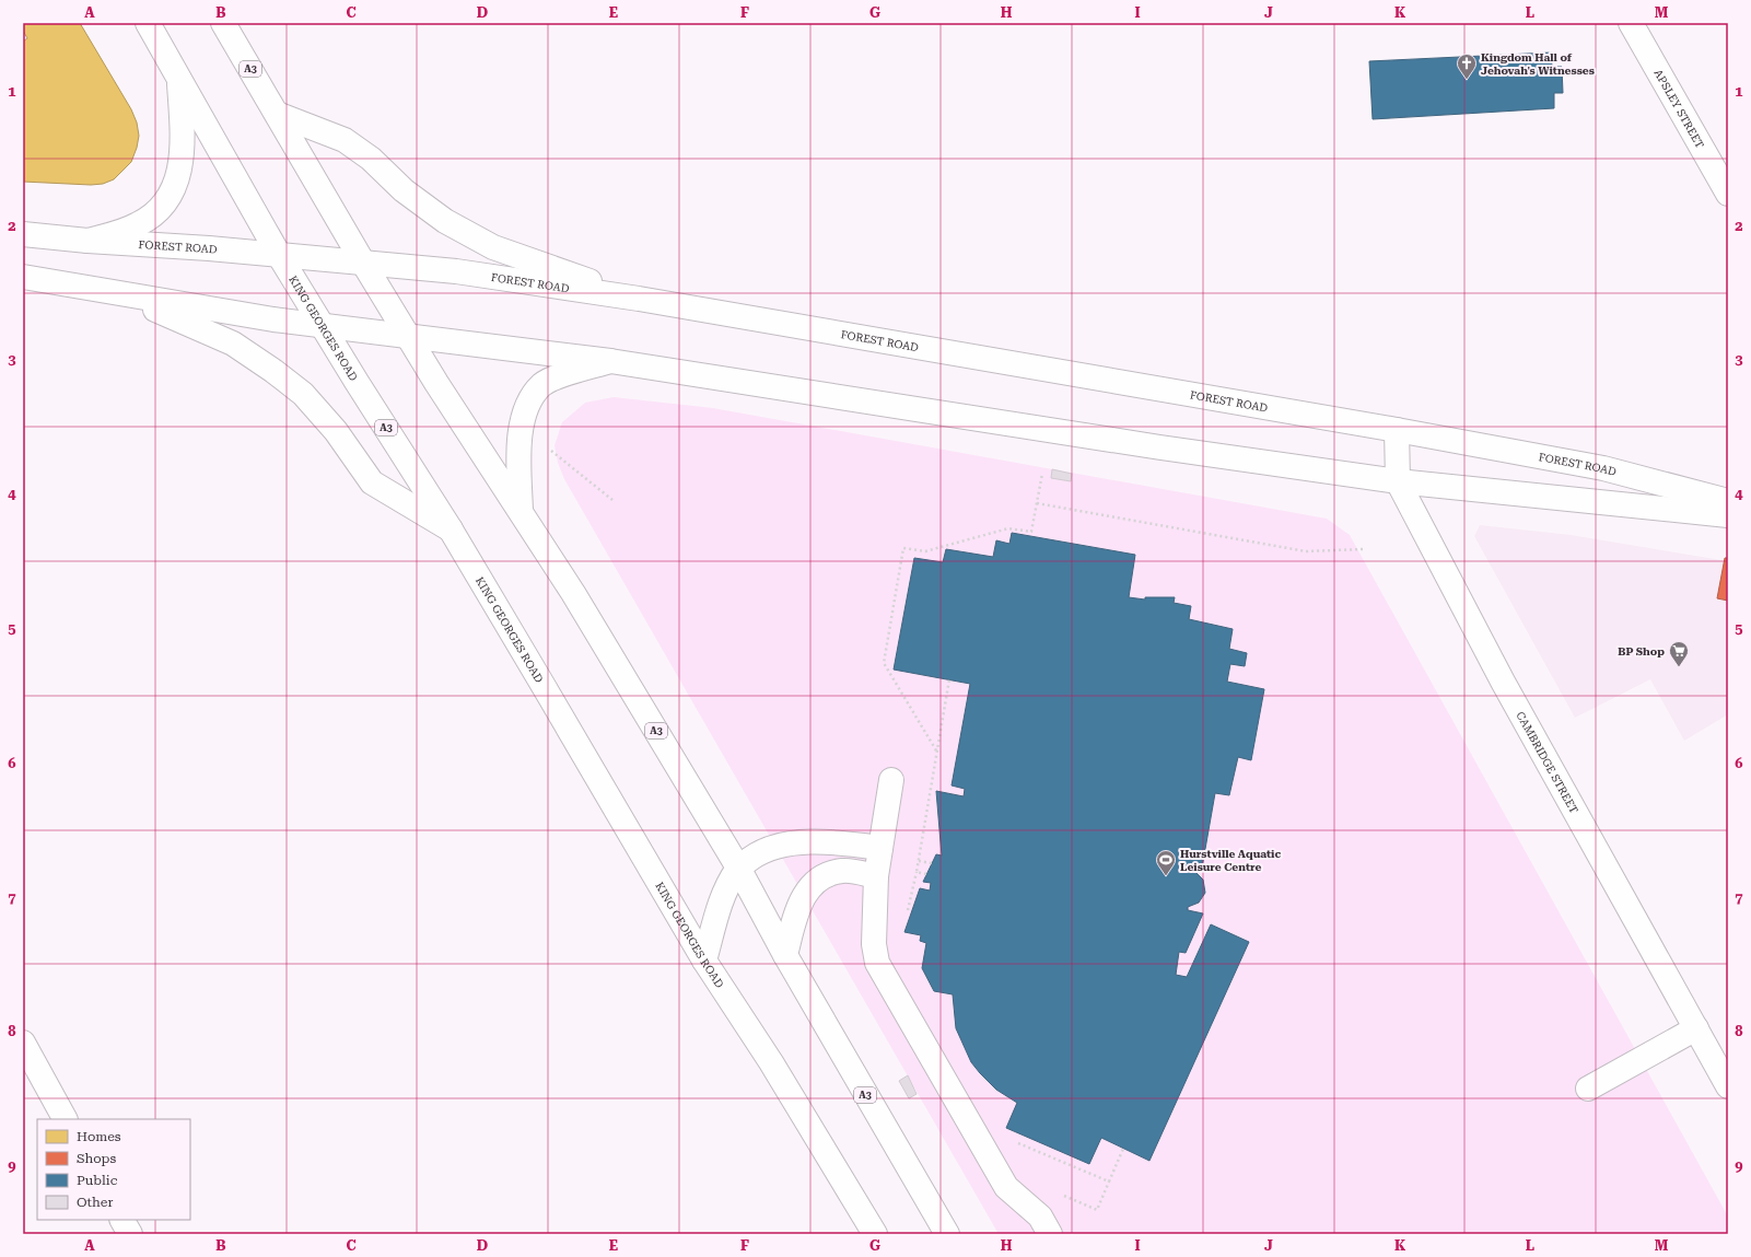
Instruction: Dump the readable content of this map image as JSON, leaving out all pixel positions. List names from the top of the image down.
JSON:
{
  "streets": {
    "main road": [
      "A3",
      "APSLEY STREET",
      "FOREST ROAD",
      "KING GEORGES ROAD",
      "CAMBRIDGE STREET"
    ]
  },
  "crossings": [
    ["A3", "FOREST ROAD"],
    ["FOREST ROAD", "KING GEORGES ROAD"],
    ["FOREST ROAD", "CAMBRIDGE STREET"]
  ],
  "places": {
    "church": ["Kingdom Hall of Jehovah's Witnesses"],
    "supermarket": ["BP Shop"],
    "sports": ["Hurstville Aquatic Leisure Centre"]
  },
  "legend": [
    "Homes",
    "Shops",
    "Public",
    "Other"
  ],
  "grid": {
    "columns": [
      "A",
      "B",
      "C",
      "D",
      "E",
      "F",
      "G",
      "H",
      "I",
      "J",
      "K",
      "L",
      "M"
    ],
    "rows": [
      "1",
      "2",
      "3",
      "4",
      "5",
      "6",
      "7",
      "8",
      "9"
    ]
  }
}
